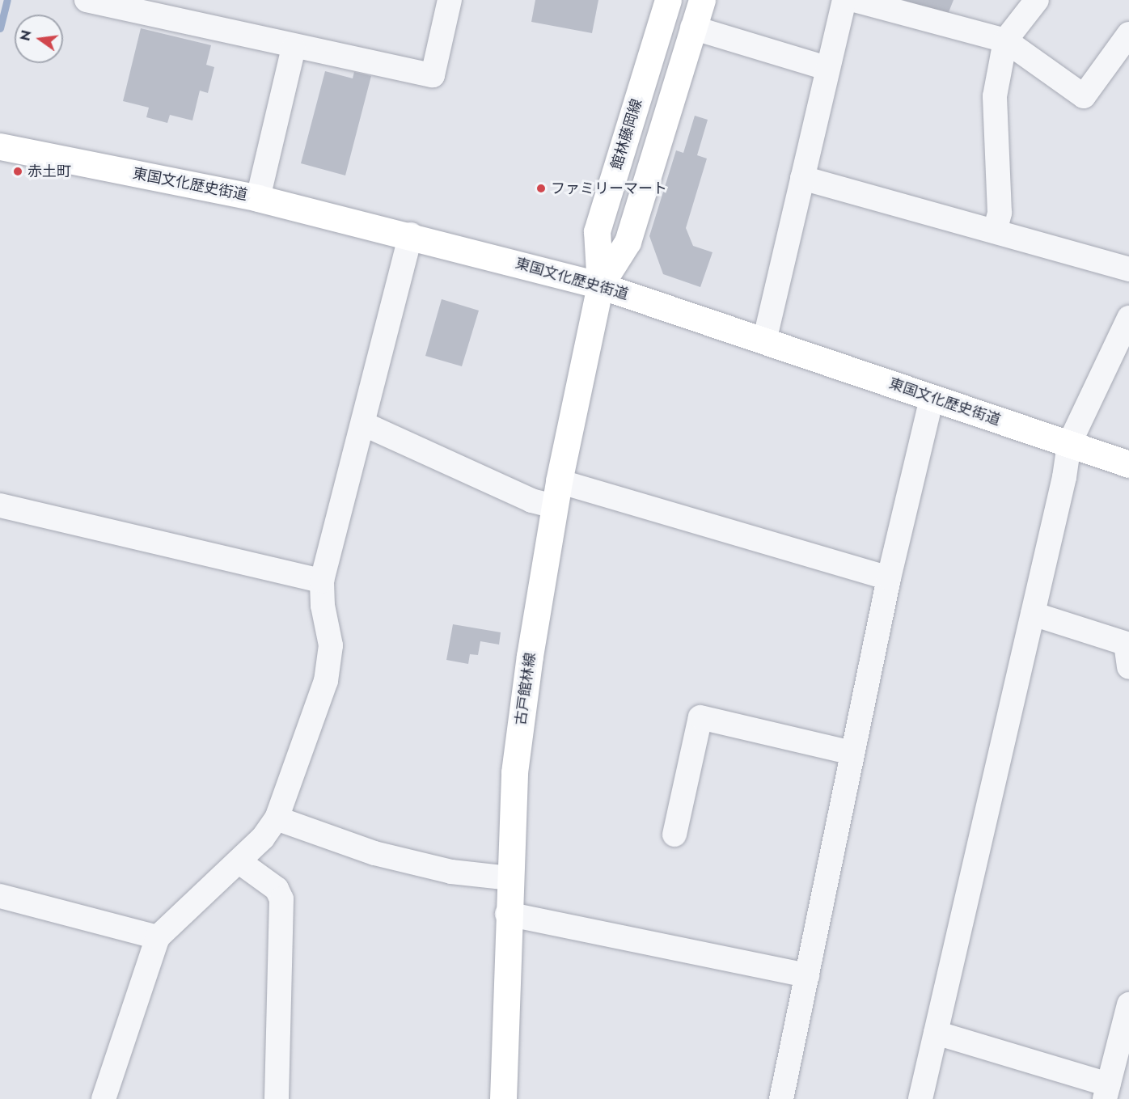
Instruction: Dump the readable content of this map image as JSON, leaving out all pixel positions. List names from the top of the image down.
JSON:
{
  "streets": {
    "main road": ["館林藤岡線", "東国文化歴史街道", "古戸館林線"]
  },
  "crossings": [
    ["館林藤岡線", "東国文化歴史街道"],
    ["館林藤岡線", "古戸館林線"],
    ["東国文化歴史街道", "古戸館林線"]
  ],
  "places": ["赤土町", "ファミリーマート"],
  "north": "left"
}
